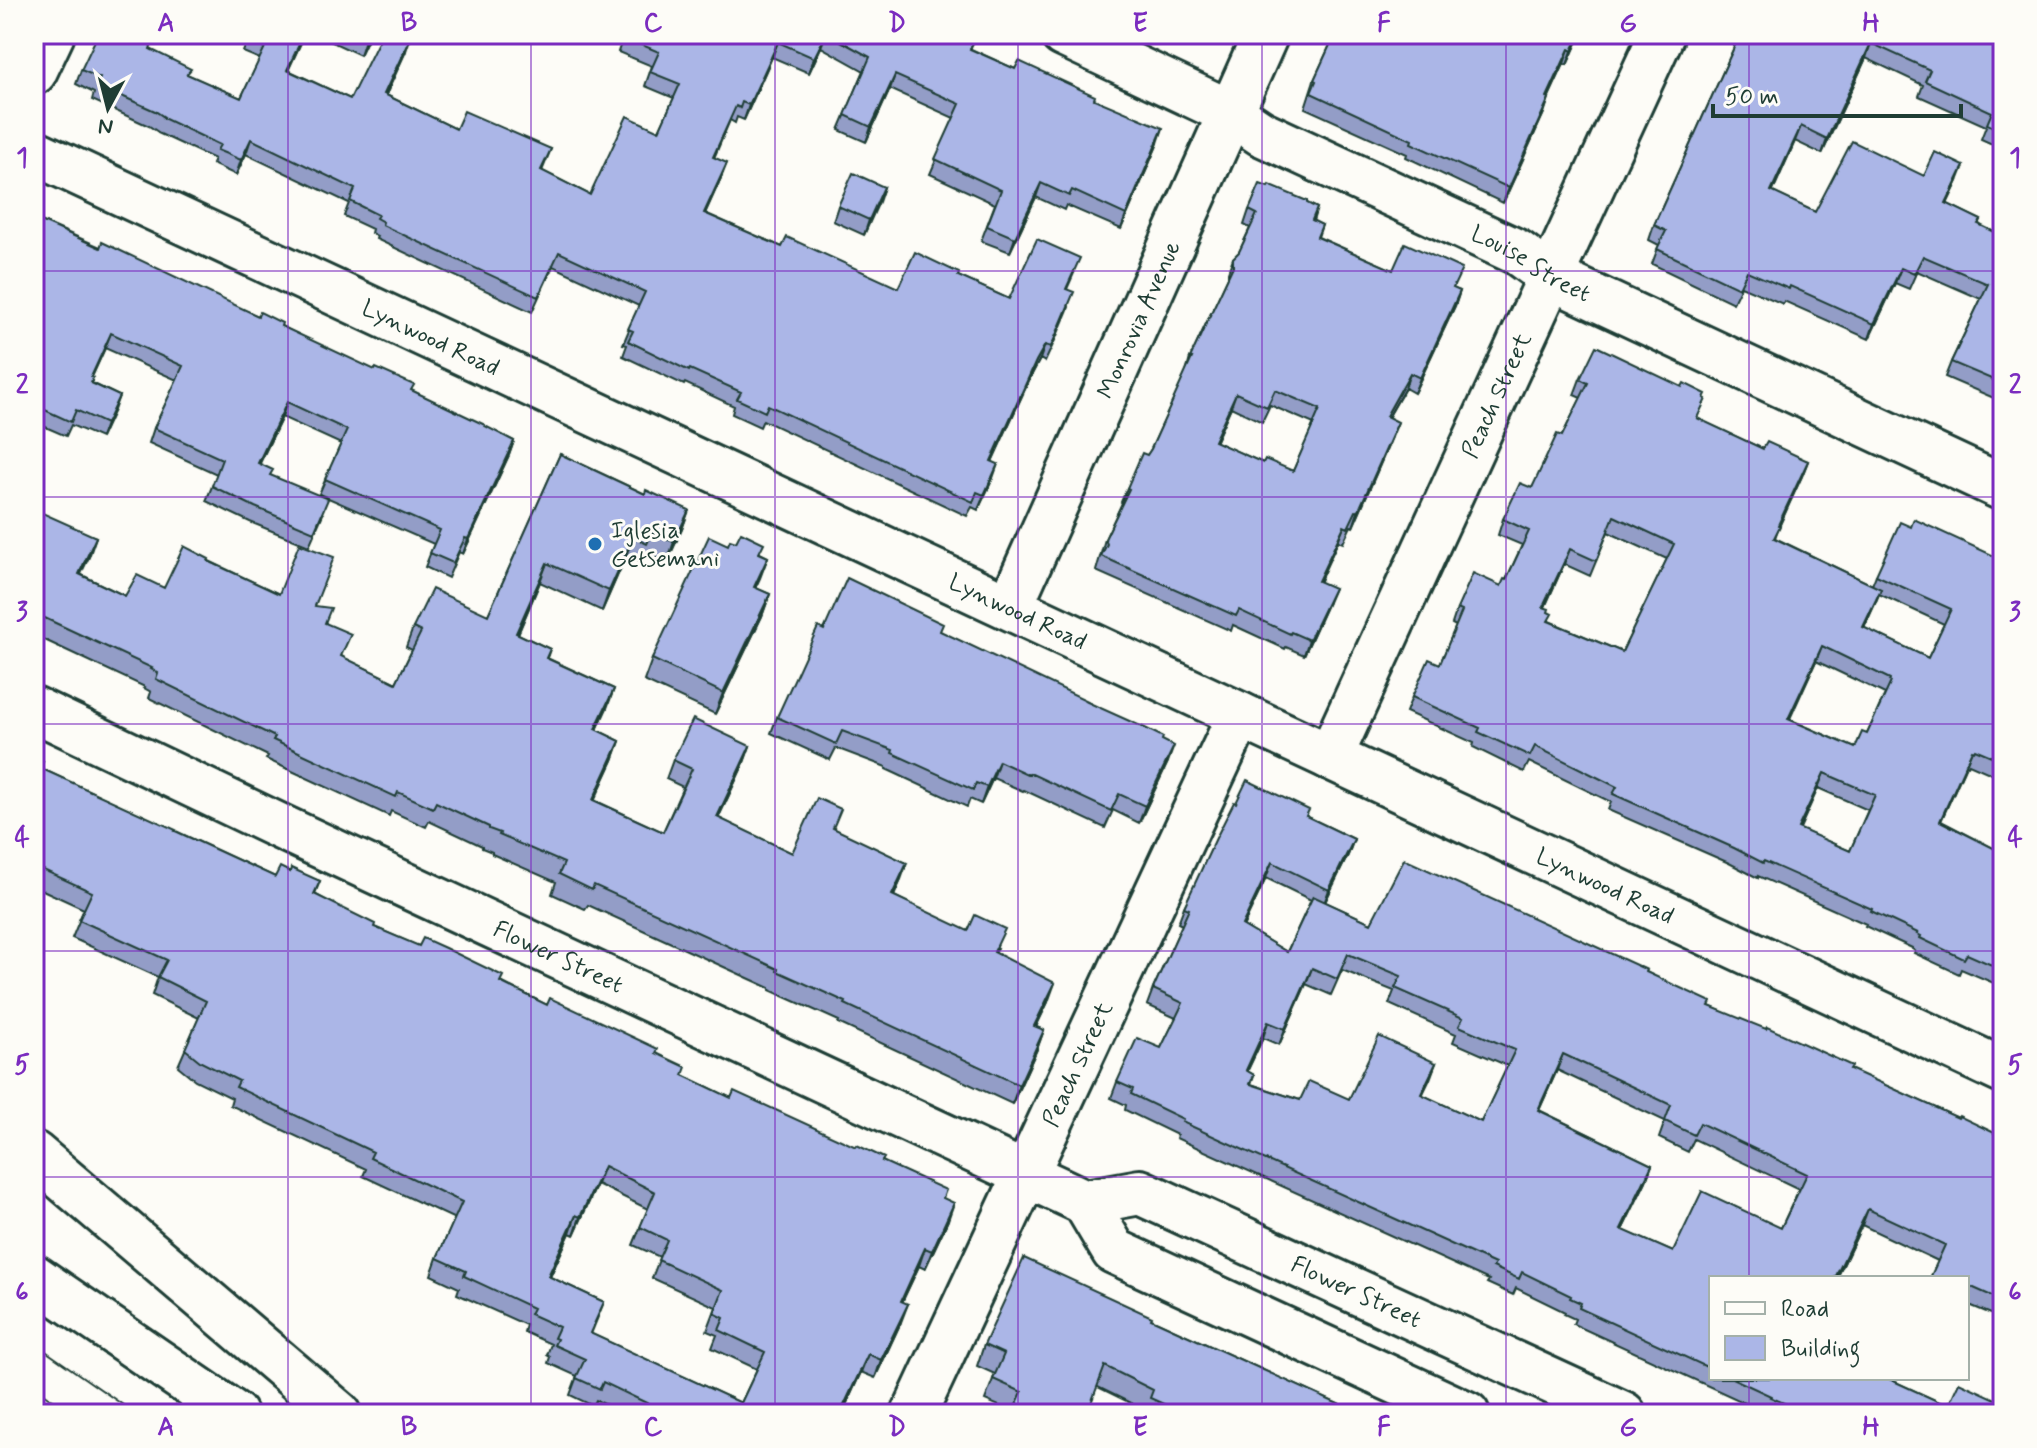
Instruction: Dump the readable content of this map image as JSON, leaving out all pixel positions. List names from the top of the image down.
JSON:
{
  "streets": {
    "main road": [
      "Louise Street",
      "Monrovia Avenue",
      "Lynwood Road",
      "Peach Street",
      "Flower Street"
    ]
  },
  "crossings": [
    ["Louise Street", "Monrovia Avenue"],
    ["Louise Street", "Peach Street"],
    ["Monrovia Avenue", "Lynwood Road"],
    ["Lynwood Road", "Peach Street"],
    ["Peach Street", "Flower Street"]
  ],
  "places": ["Iglesia Getsemani"],
  "legend": ["Road", "Building"],
  "scale_bar": "50 m",
  "north": "bottom",
  "grid": {
    "columns": [
      "A",
      "B",
      "C",
      "D",
      "E",
      "F",
      "G",
      "H"
    ],
    "rows": [
      "1",
      "2",
      "3",
      "4",
      "5",
      "6"
    ]
  }
}
